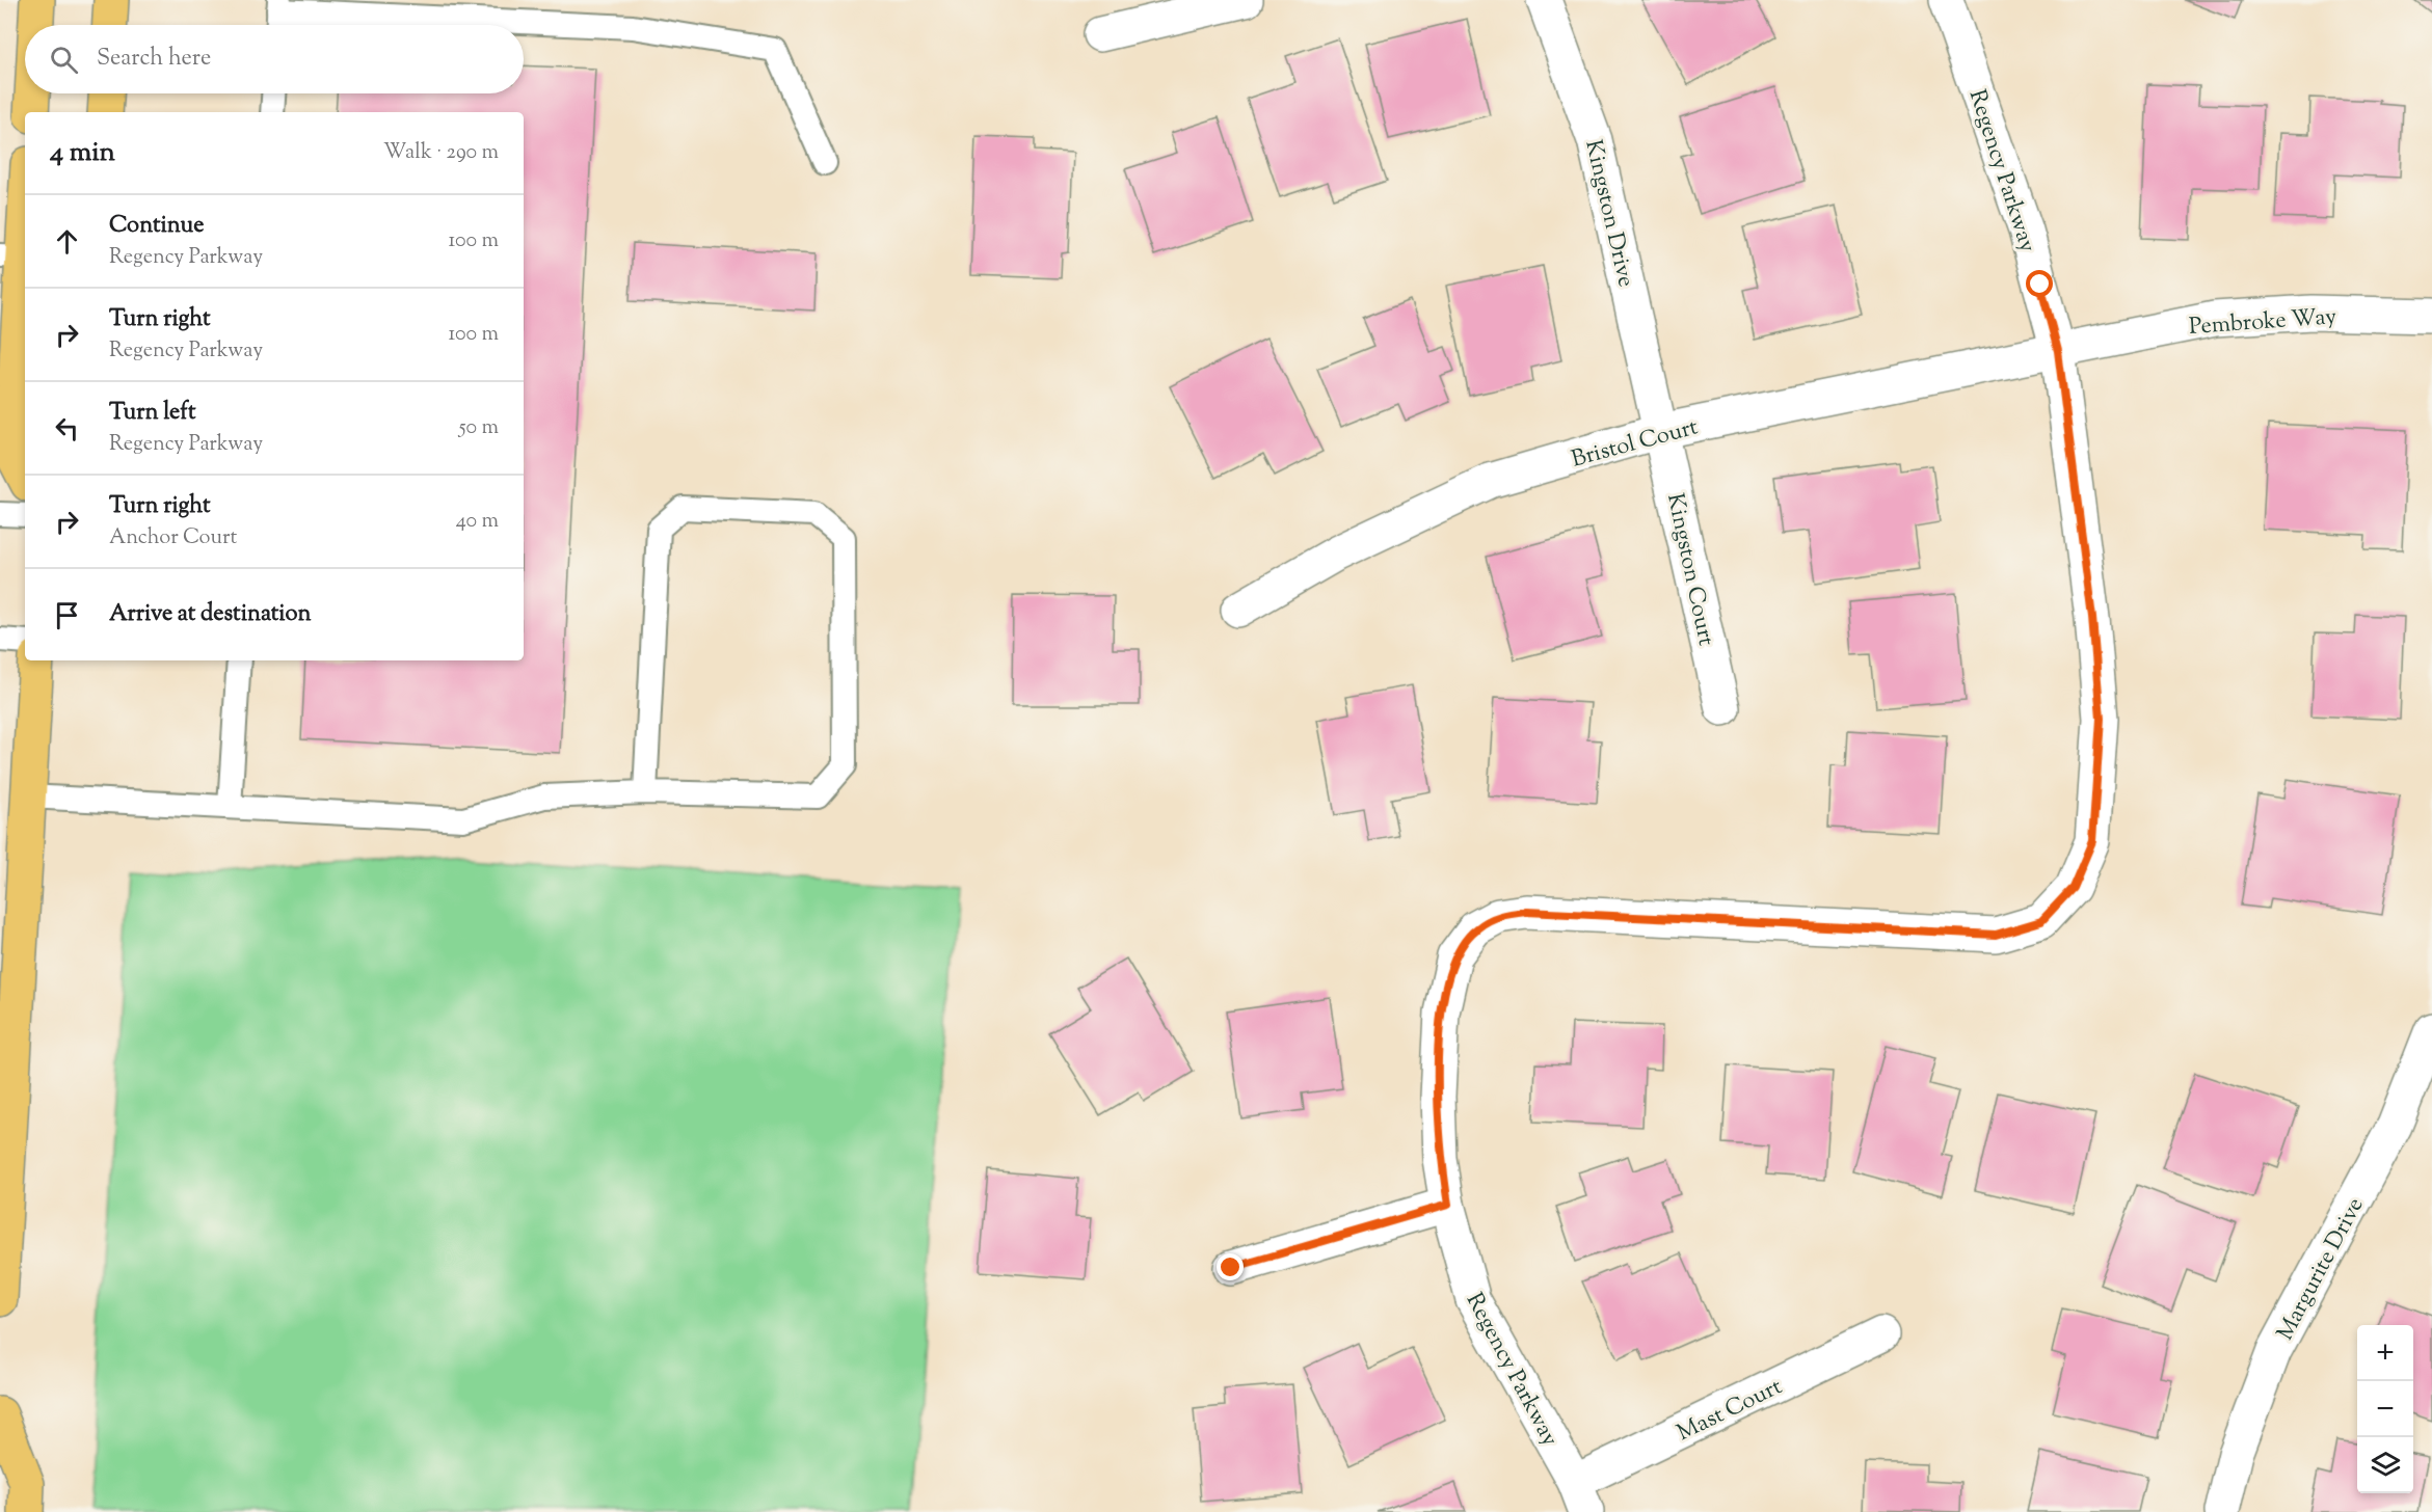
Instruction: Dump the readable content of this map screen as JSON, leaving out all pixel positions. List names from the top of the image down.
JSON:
{
  "streets": {
    "street": [
      "Regency Parkway",
      "Kingston Drive",
      "Pembroke Way",
      "Bristol Court",
      "Kingston Court",
      "Margurite Drive",
      "Mast Court"
    ]
  },
  "crossings": [
    ["Regency Parkway", "Pembroke Way"],
    ["Regency Parkway", "Bristol Court"],
    ["Regency Parkway", "Mast Court"],
    ["Kingston Drive", "Bristol Court"],
    ["Kingston Drive", "Kingston Court"],
    ["Pembroke Way", "Bristol Court"],
    ["Bristol Court", "Kingston Court"]
  ],
  "page": {
    "search": "Search here",
    "heading": ["4 min", "Walk · 290 m"],
    "list": [
      ["Continue", "Regency Parkway", "100 m"],
      ["Turn right", "Regency Parkway", "100 m"],
      ["Turn left", "Regency Parkway", "50 m"],
      ["Turn right", "Anchor Court", "40 m"],
      "Arrive at destination"
    ],
    "map_buttons": ["+", "−"]
  }
}
